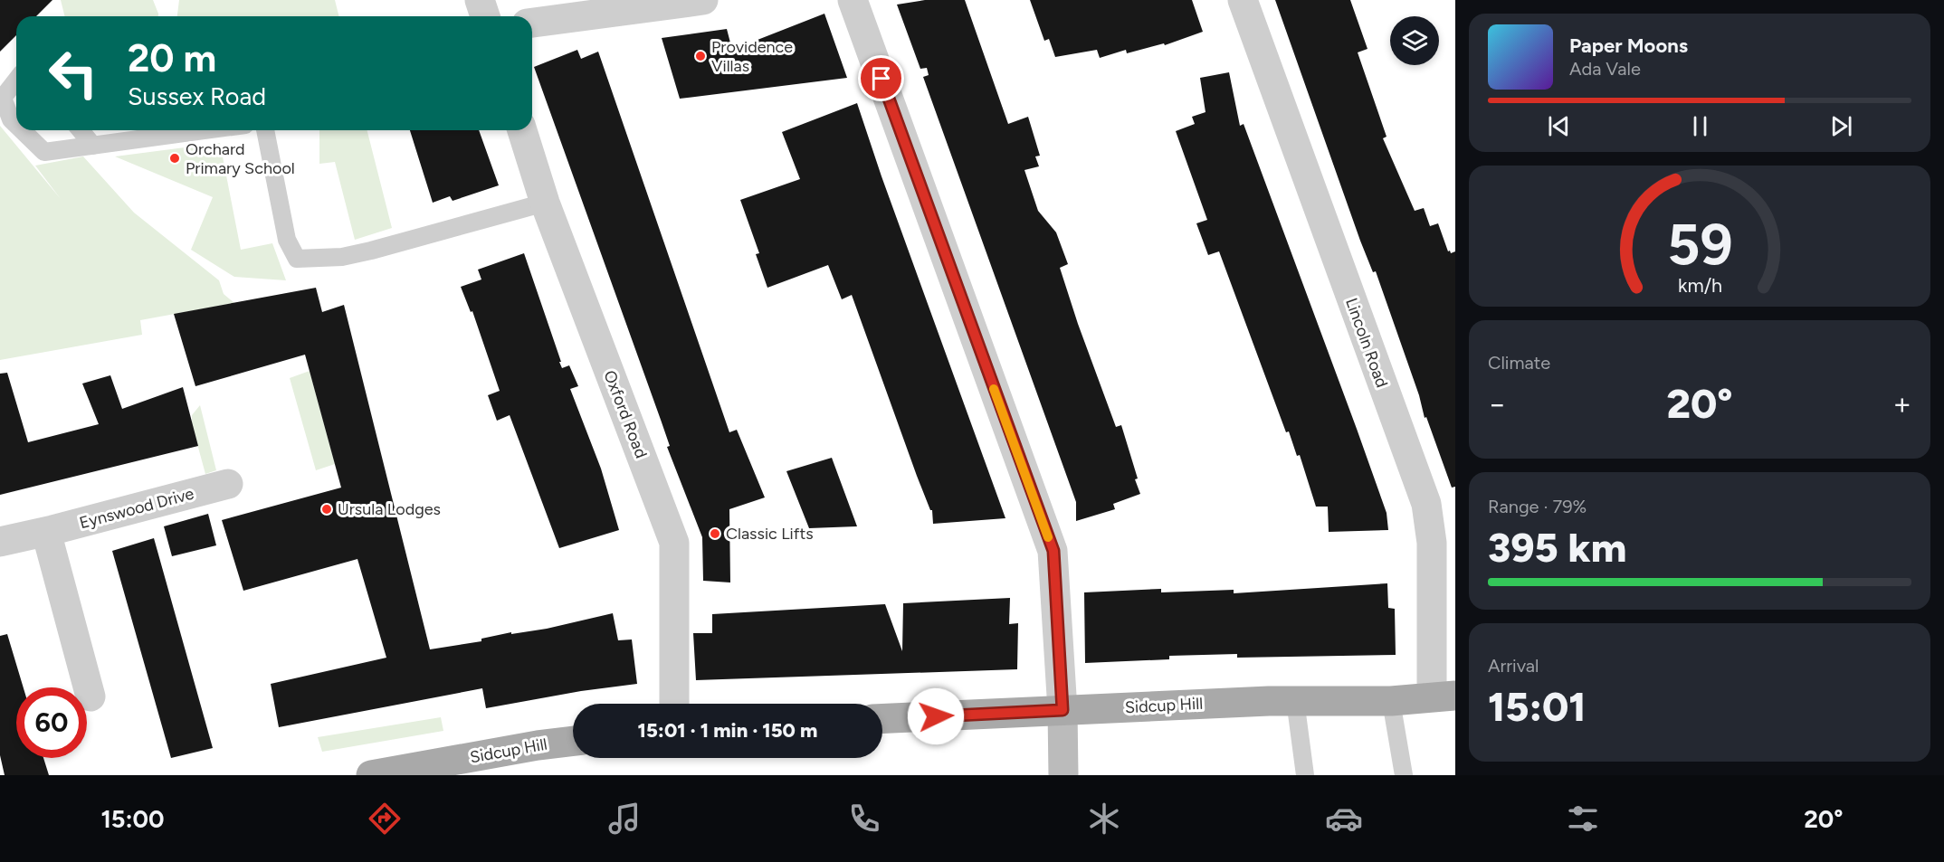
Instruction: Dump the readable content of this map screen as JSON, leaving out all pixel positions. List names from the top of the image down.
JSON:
{
  "streets": {
    "main road": ["Sidcup Hill"],
    "street": ["Lincoln Road", "Oxford Road", "Eynswood Drive"]
  },
  "crossings": [
    ["Lincoln Road", "Sidcup Hill"]
  ],
  "places": [
    "Providence Villas",
    "Orchard Primary School",
    "Ursula Lodges",
    "Classic Lifts"
  ],
  "page": {
    "turn": ["20 m", "Sussex Road"],
    "song": ["Paper Moons", "Ada Vale"],
    "tile": [
      "Climate",
      ["Range · 79%", "395 km"],
      ["Arrival", "15:01"]
    ],
    "heat": ["−", "20°", "+"],
    "limit": "60",
    "trip": "15:01 · 1 min · 150 m",
    "tabs": ["15:00", "20°"],
    "gauge": ["59", "km/h"]
  }
}
